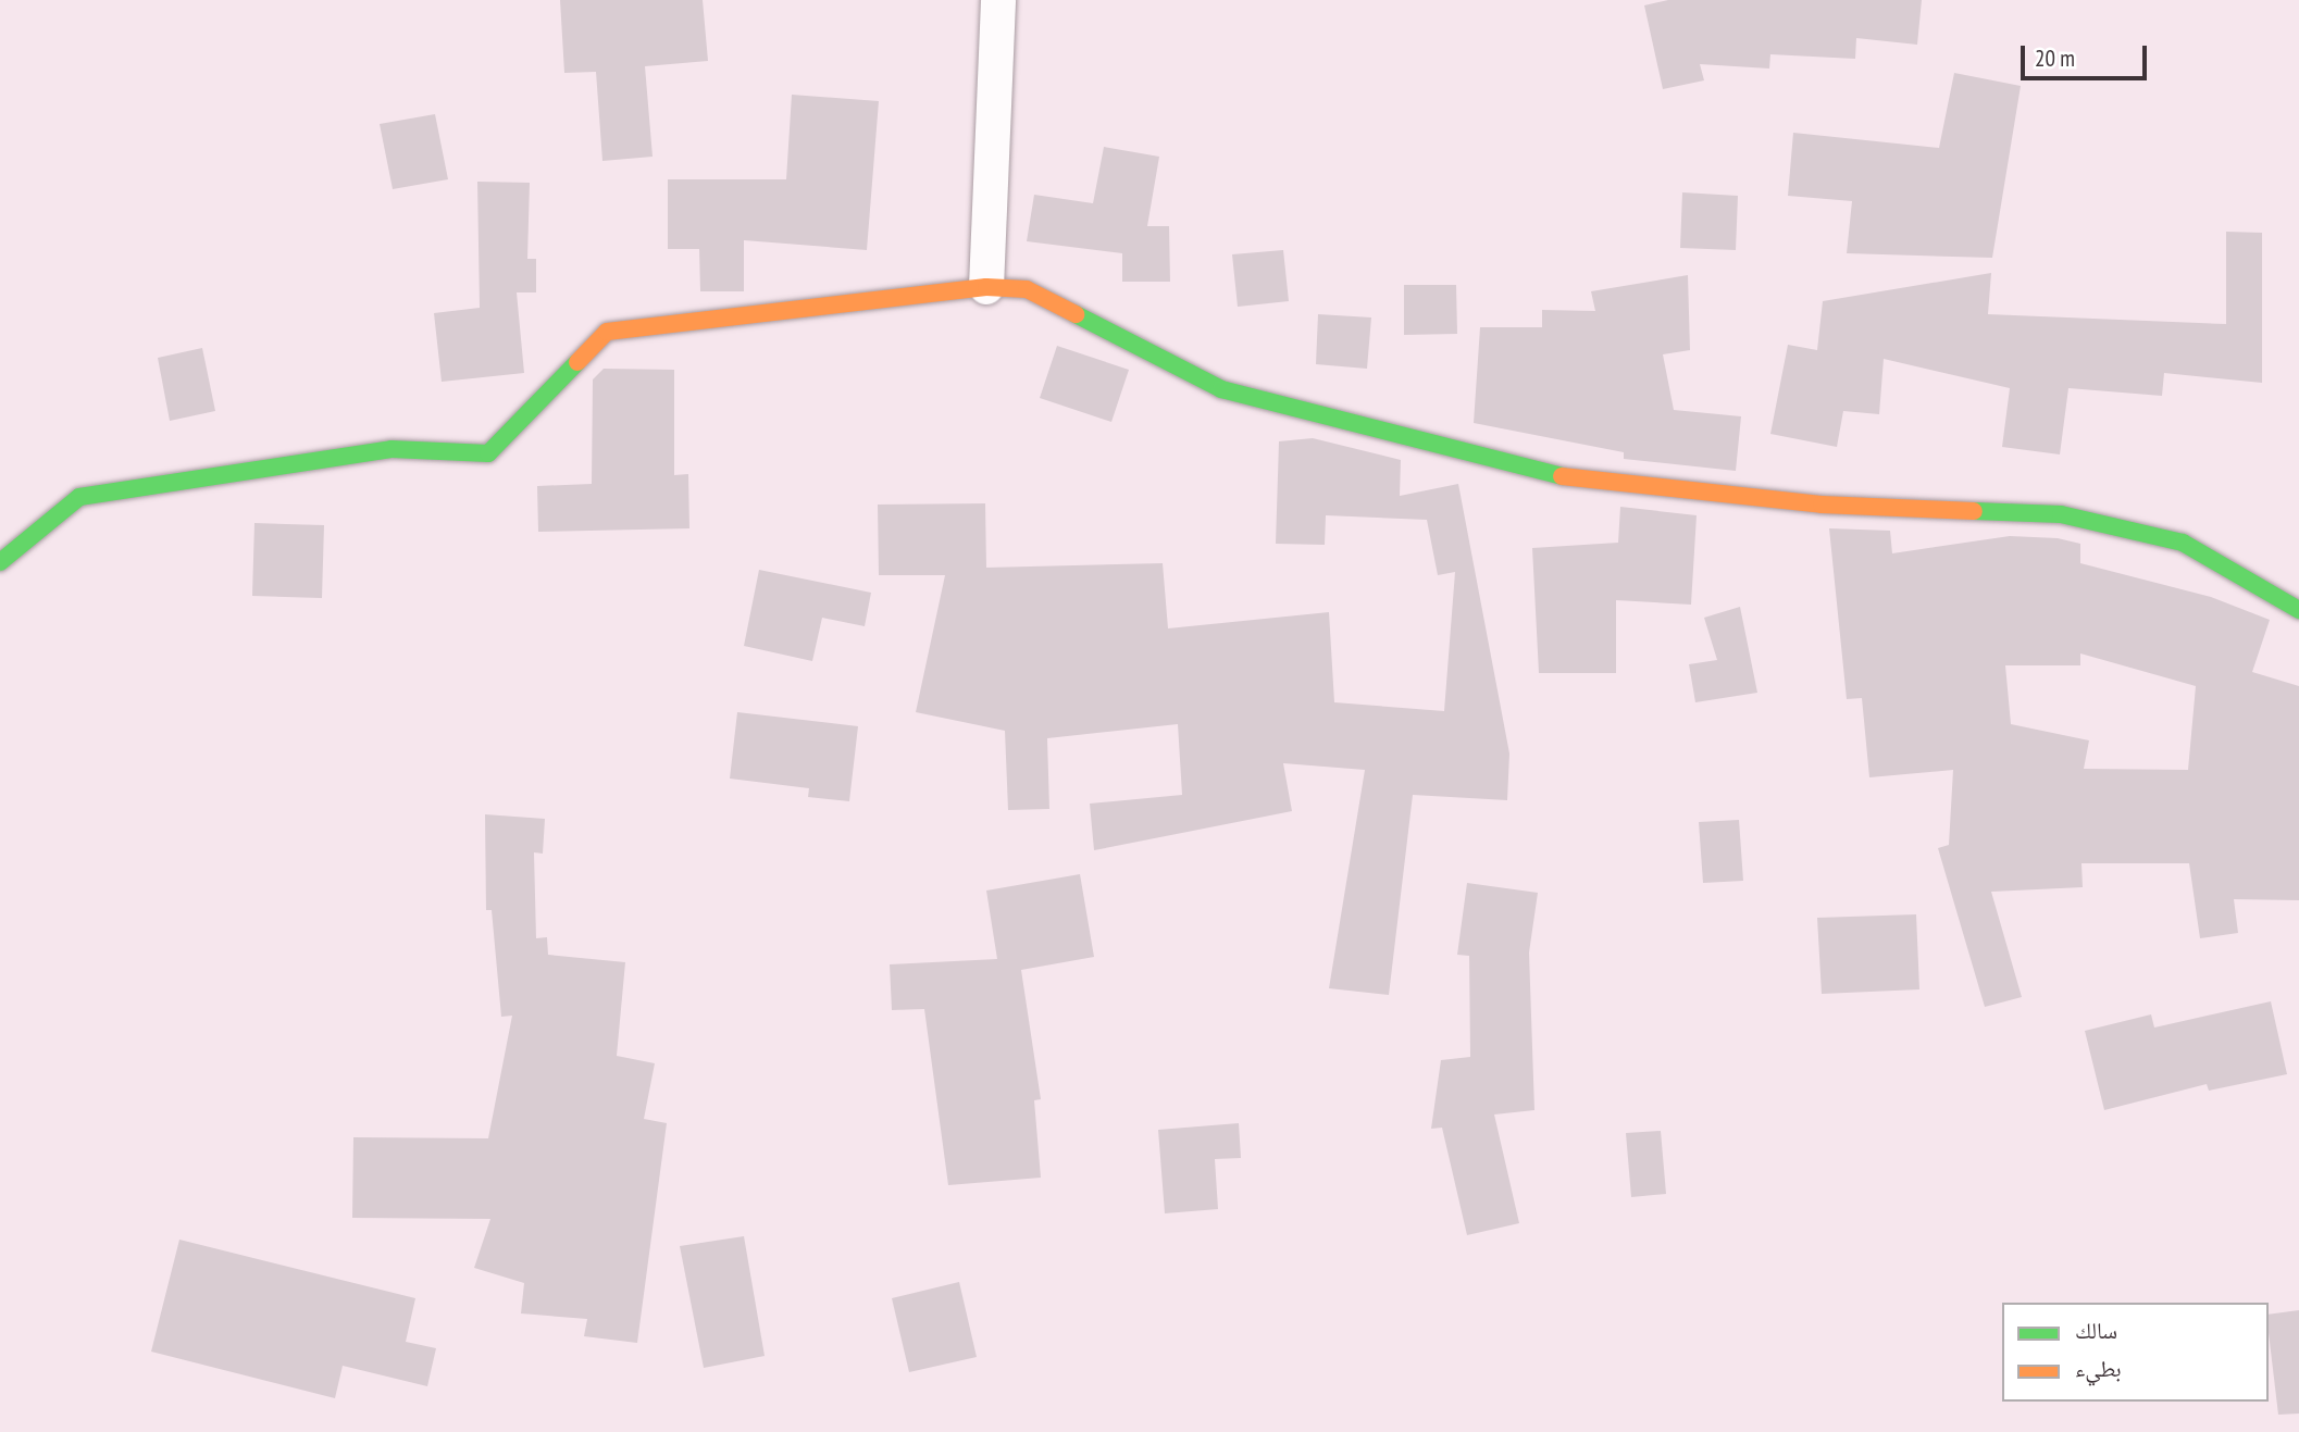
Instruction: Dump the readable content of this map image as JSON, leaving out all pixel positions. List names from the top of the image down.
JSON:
{
  "legend": ["سالك", "بطيء"],
  "scale_bar": "20 m"
}
